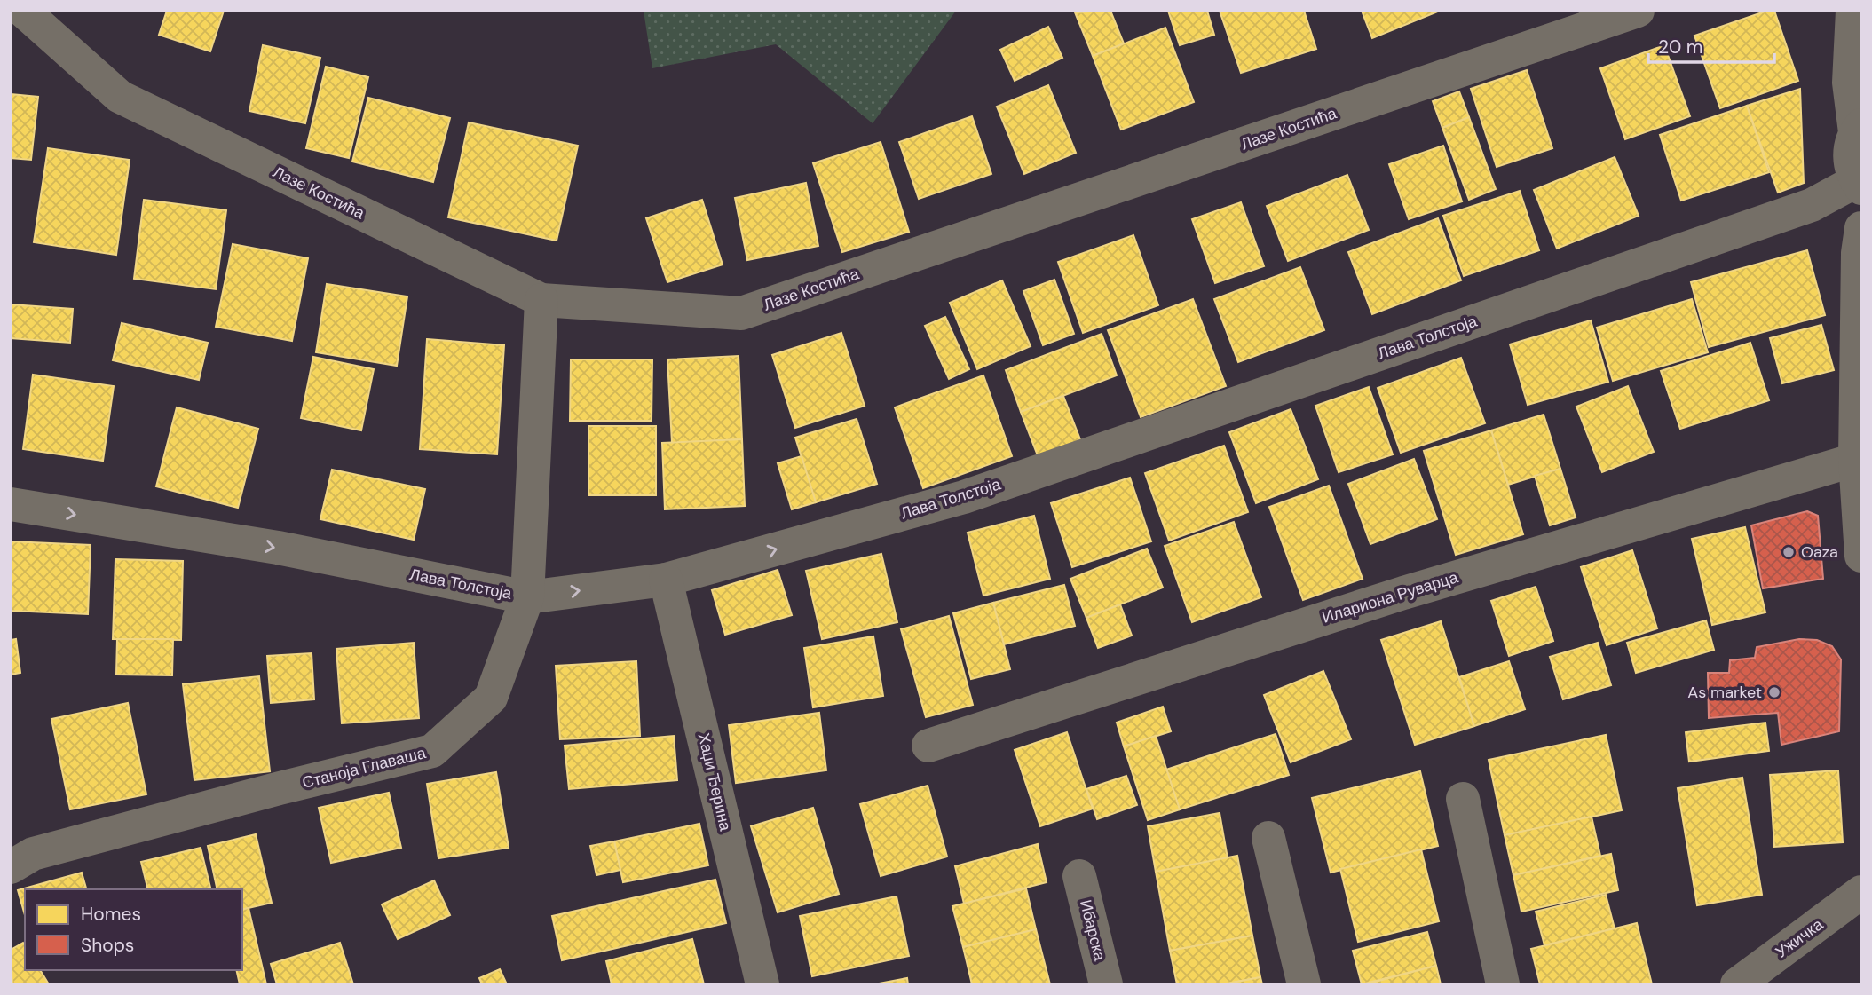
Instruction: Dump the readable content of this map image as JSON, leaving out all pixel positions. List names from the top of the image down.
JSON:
{
  "streets": {
    "street": [
      "Лазе Костића",
      "Лава Толстоја",
      "Илариона Руварца",
      "Станоја Главаша",
      "Хаџи Ђерина",
      "Ибарска",
      "Ужичка"
    ]
  },
  "crossings": [
    ["Лазе Костића", "Станоја Главаша"],
    ["Лава Толстоја", "Станоја Главаша"],
    ["Лава Толстоја", "Хаџи Ђерина"]
  ],
  "one_way": ["Лава Толстоја"],
  "places": ["Oaza", "As market"],
  "legend": ["Homes", "Shops"],
  "scale_bar": "20 m"
}
